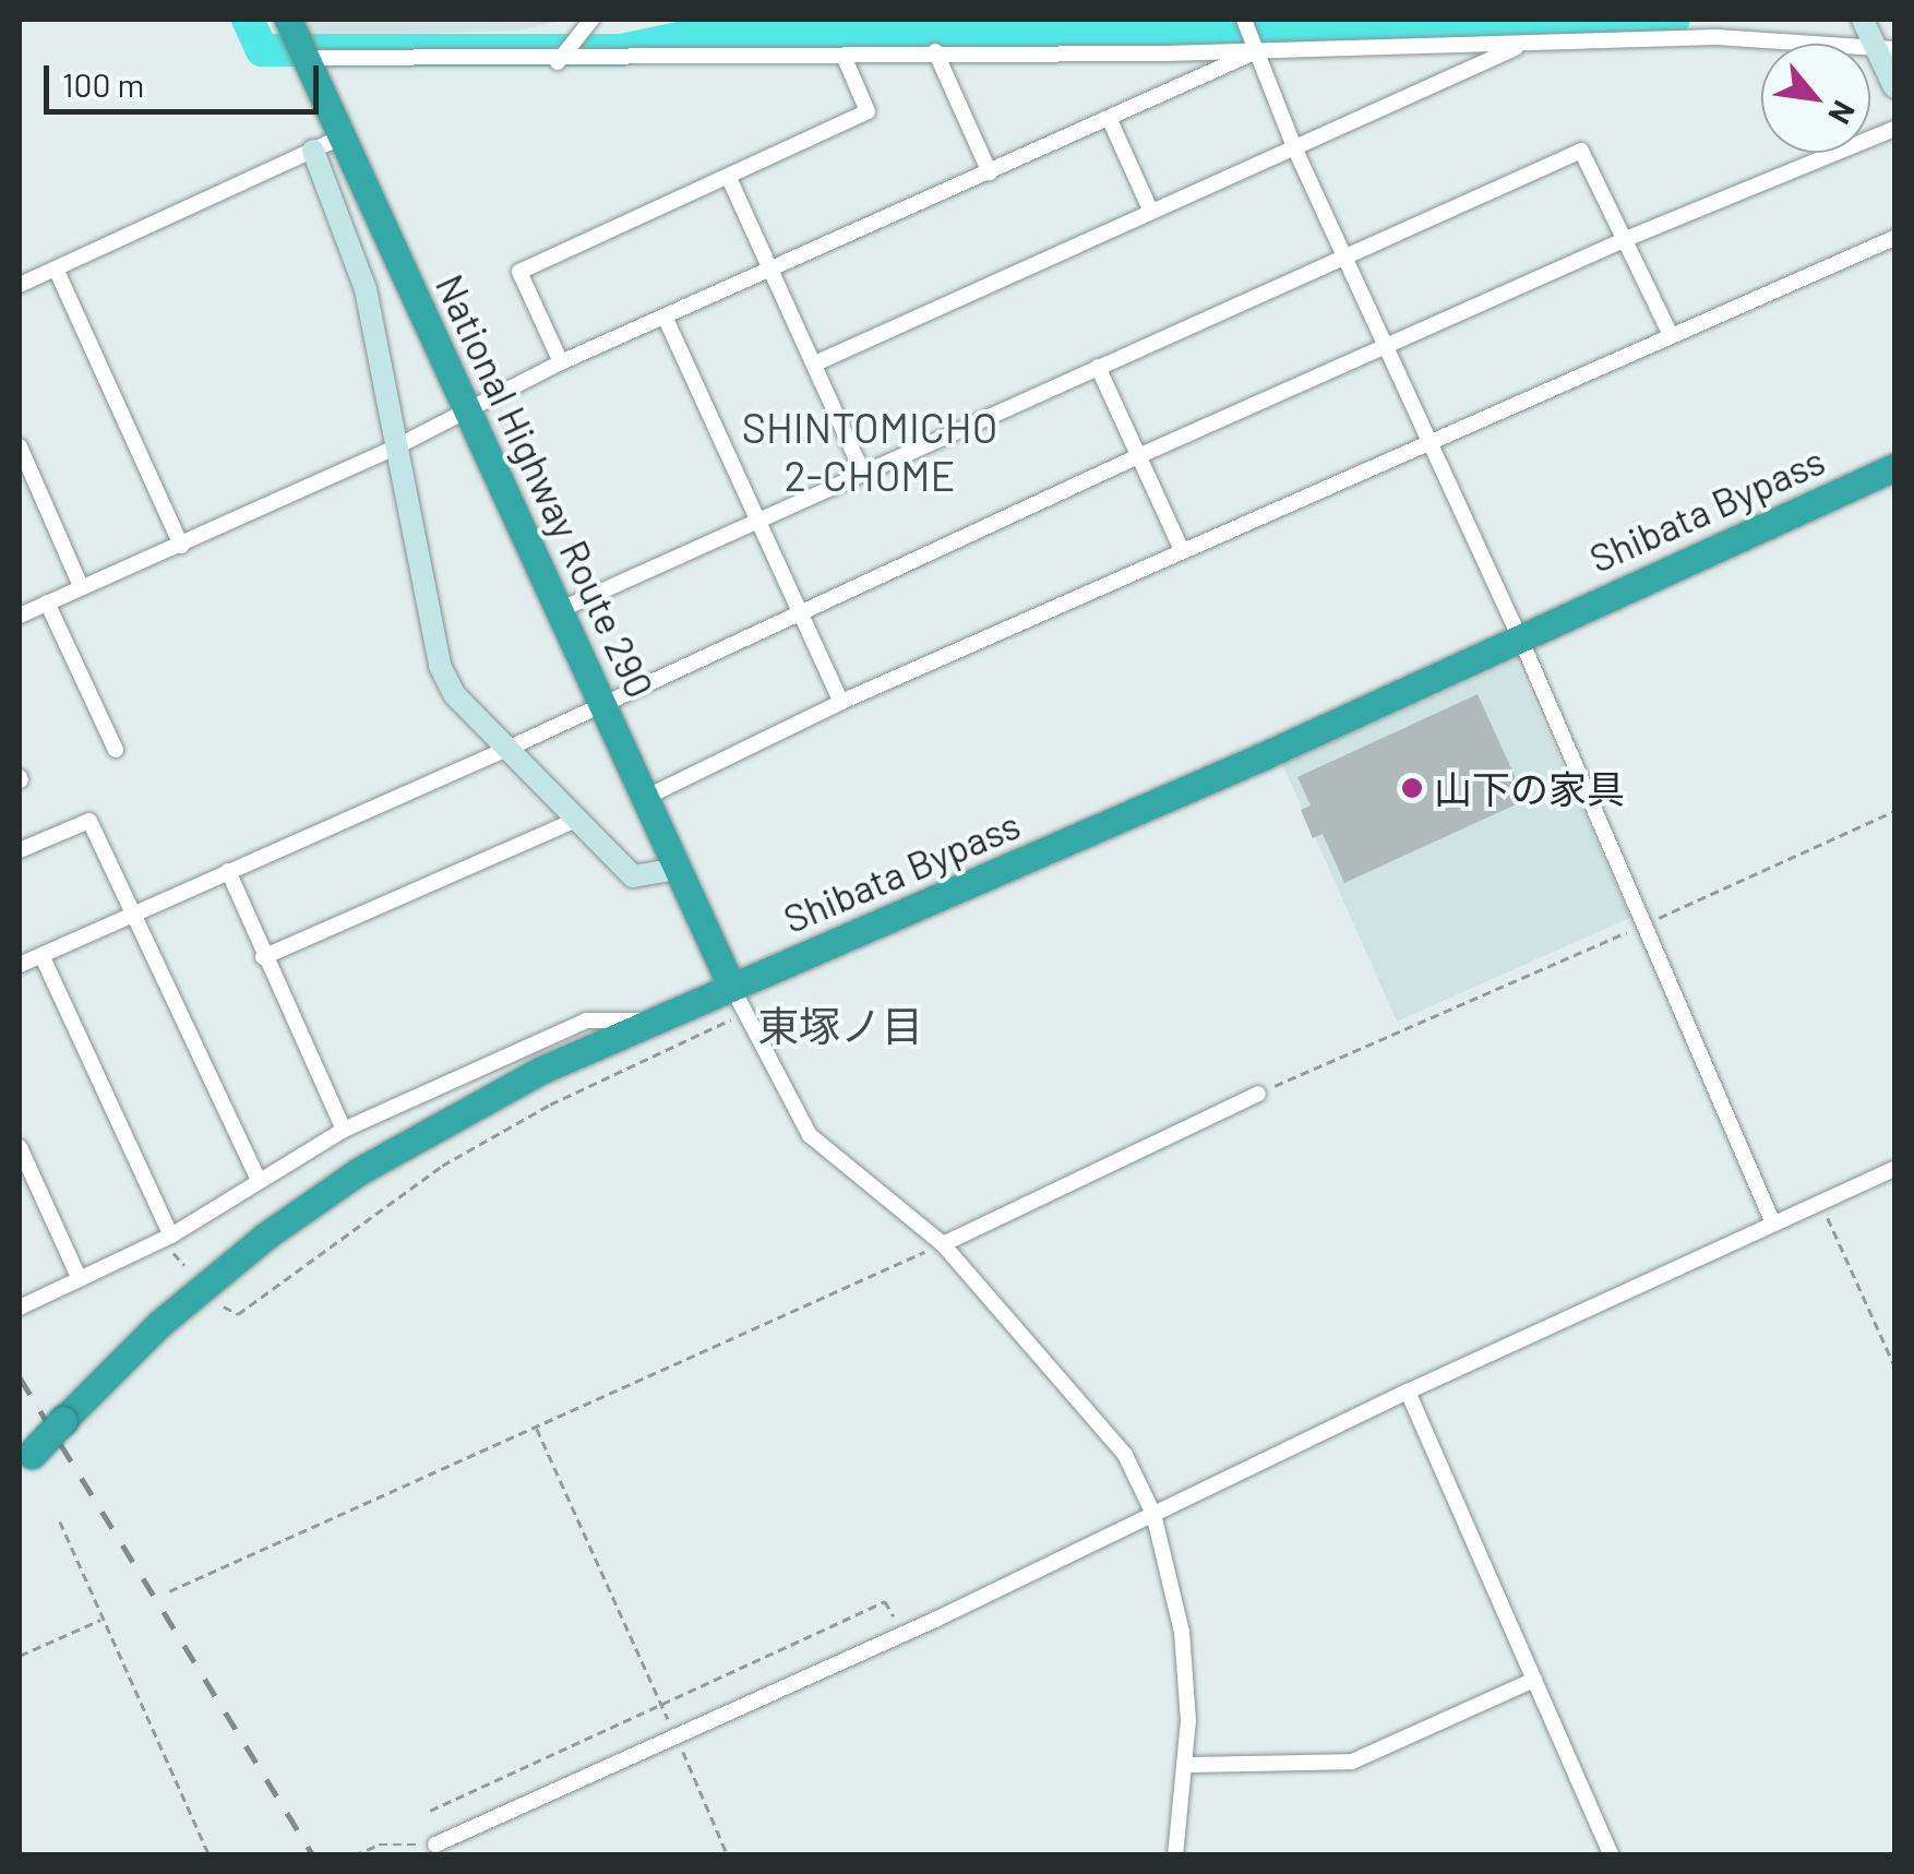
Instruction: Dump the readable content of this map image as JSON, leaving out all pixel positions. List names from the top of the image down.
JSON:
{
  "streets": {
    "highway": ["National Highway Route 290", "Shibata Bypass"]
  },
  "crossings": [
    ["National Highway Route 290", "Shibata Bypass"]
  ],
  "districts": ["SHINTOMICHO 2-CHOME", "東塚ノ目"],
  "places": ["山下の家具"],
  "scale_bar": "100 m",
  "north": "bottom right"
}
